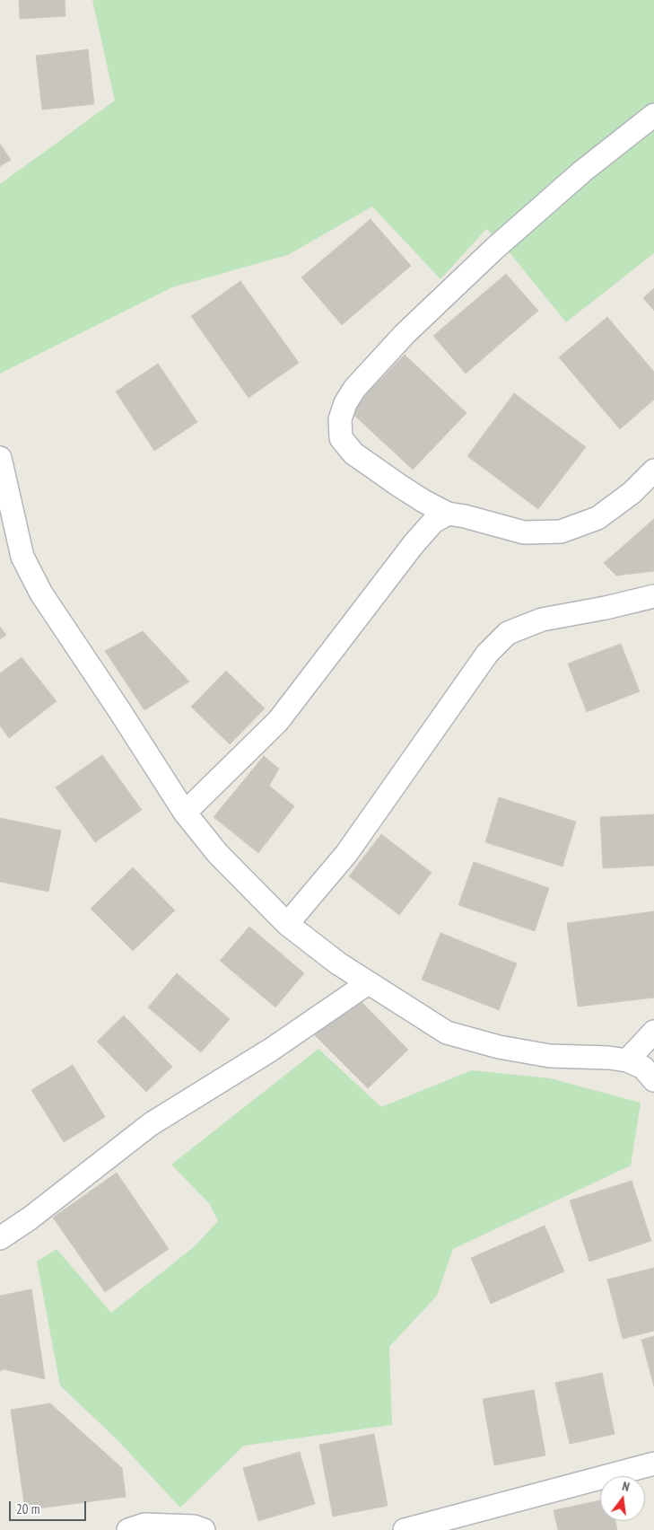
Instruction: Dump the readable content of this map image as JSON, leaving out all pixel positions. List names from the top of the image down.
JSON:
{
  "scale_bar": "20 m",
  "north": "top"
}
